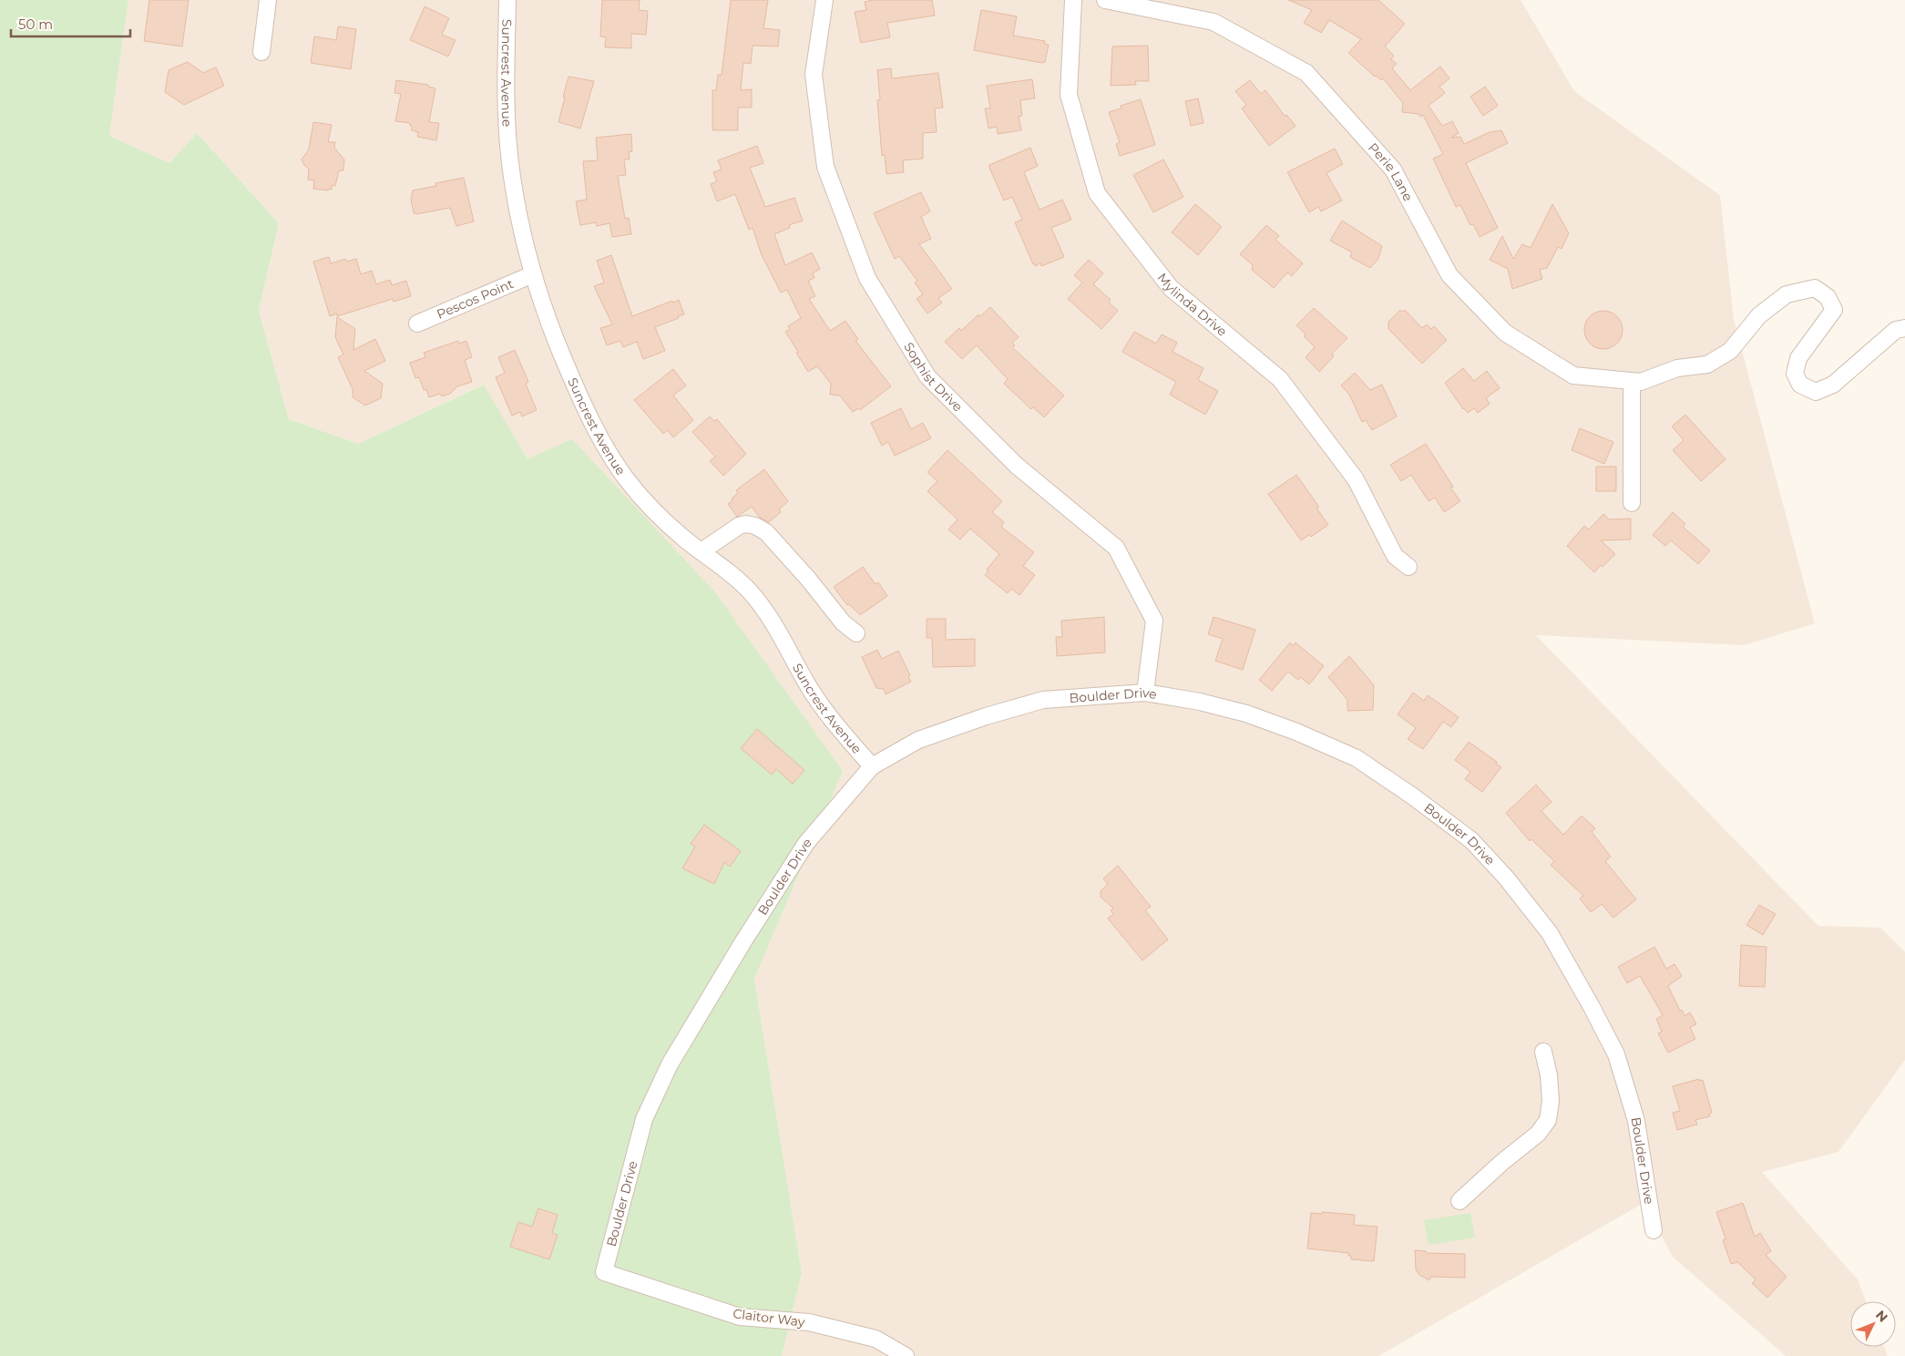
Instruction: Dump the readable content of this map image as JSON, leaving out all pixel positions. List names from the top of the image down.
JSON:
{
  "streets": {
    "street": [
      "Suncrest Avenue",
      "Perie Lane",
      "Pescos Point",
      "Mylinda Drive",
      "Sophist Drive",
      "Boulder Drive",
      "Claitor Way"
    ]
  },
  "crossings": [
    ["Suncrest Avenue", "Pescos Point"],
    ["Suncrest Avenue", "Boulder Drive"],
    ["Sophist Drive", "Boulder Drive"],
    ["Boulder Drive", "Claitor Way"]
  ],
  "scale_bar": "50 m",
  "north": "top right"
}
